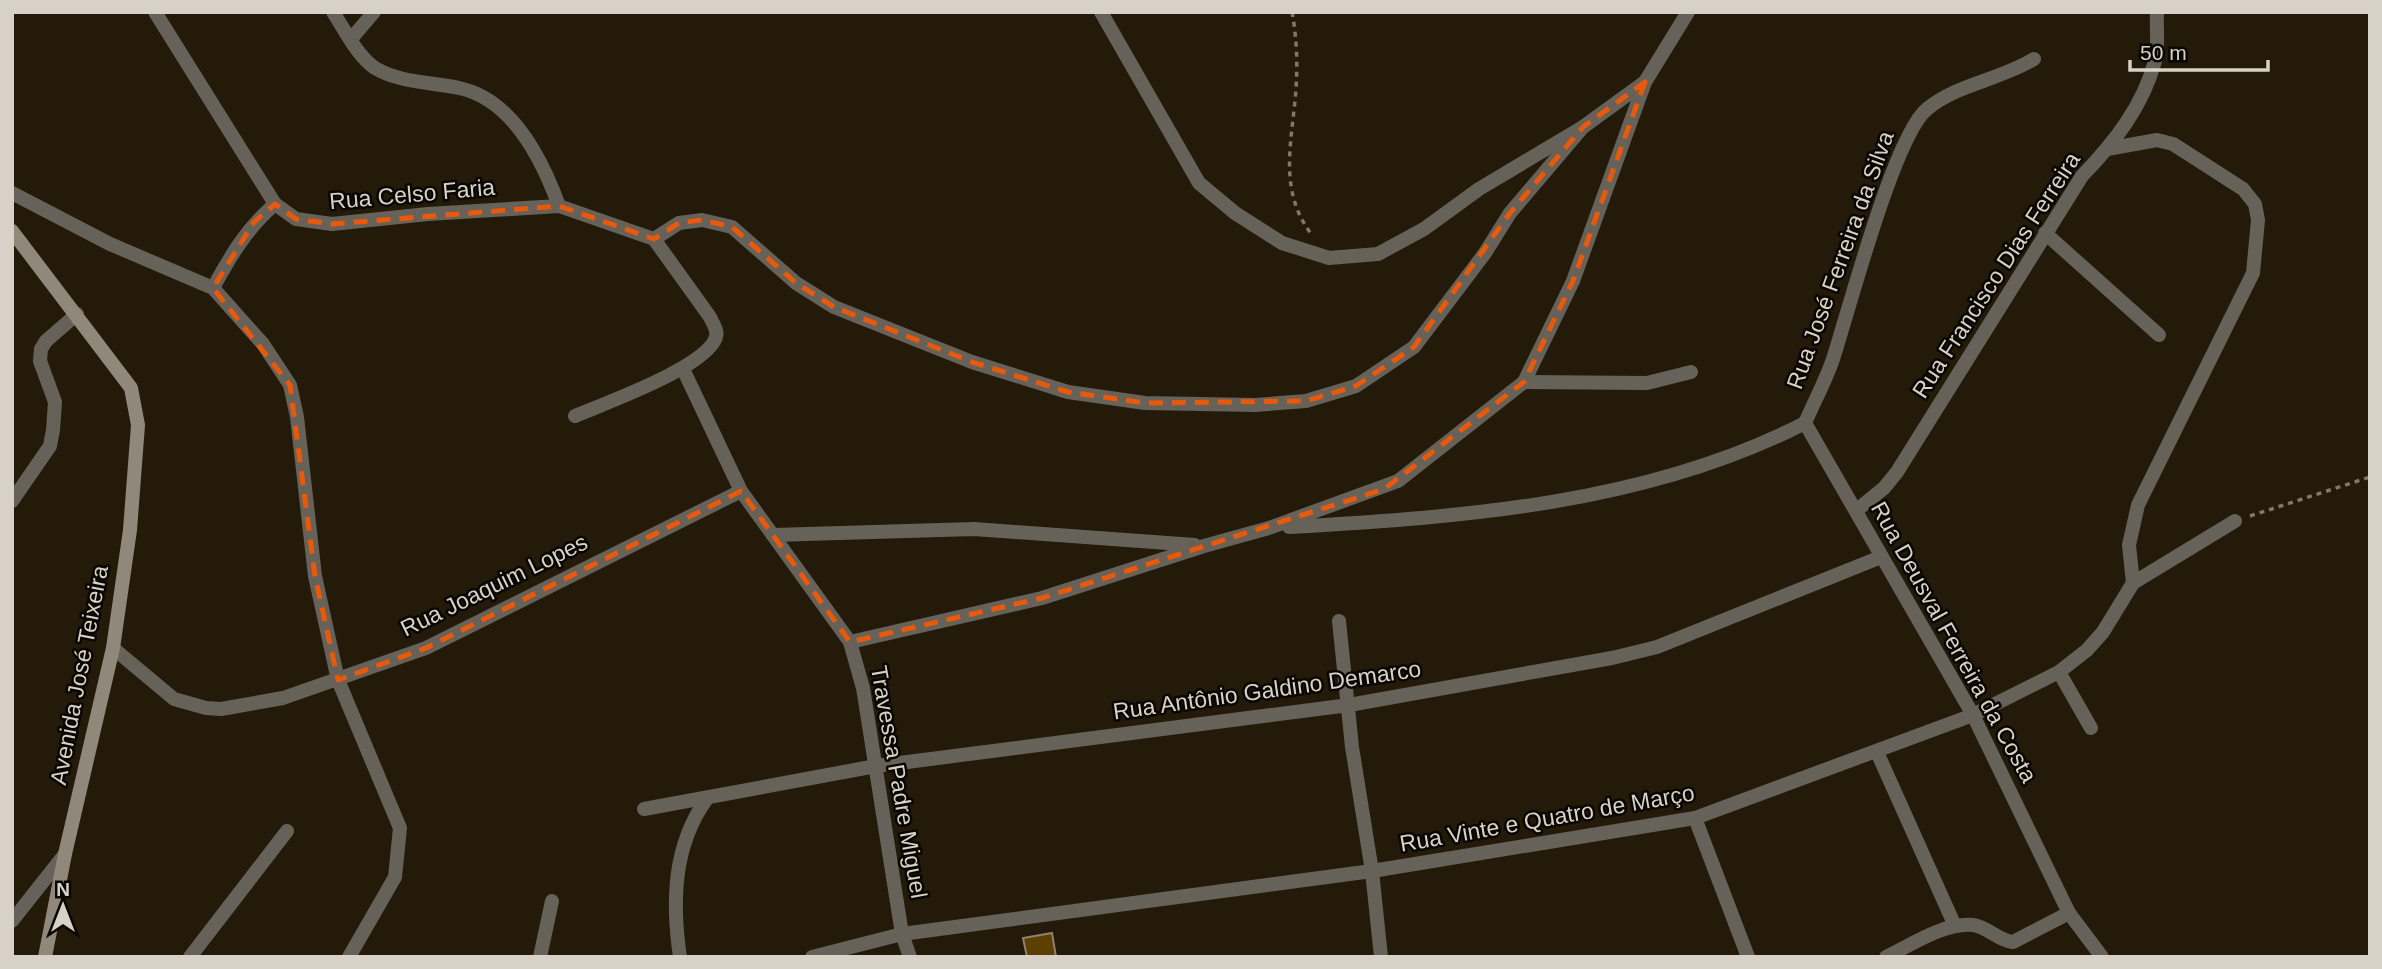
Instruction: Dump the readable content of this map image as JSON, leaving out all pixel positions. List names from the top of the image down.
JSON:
{
  "streets": {
    "main road": ["Avenida José Teixeira"],
    "street": [
      "Rua Celso Faria",
      "Rua José Ferreira da Silva",
      "Rua Francisco Dias Ferreira",
      "Rua Joaquim Lopes",
      "Rua Deusval Ferreira da Costa",
      "Rua Antônio Galdino Demarco",
      "Travessa Padre Miguel",
      "Rua Vinte e Quatro de Março"
    ]
  },
  "crossings": [
    ["Rua José Ferreira da Silva", "Rua Deusval Ferreira da Costa"],
    ["Rua Francisco Dias Ferreira", "Rua Deusval Ferreira da Costa"],
    ["Rua Joaquim Lopes", "Avenida José Teixeira"],
    ["Rua Joaquim Lopes", "Travessa Padre Miguel"],
    ["Rua Deusval Ferreira da Costa", "Rua Antônio Galdino Demarco"],
    ["Rua Deusval Ferreira da Costa", "Rua Vinte e Quatro de Março"],
    ["Rua Antônio Galdino Demarco", "Travessa Padre Miguel"],
    ["Travessa Padre Miguel", "Rua Vinte e Quatro de Março"]
  ],
  "scale_bar": "50 m",
  "north": "top"
}
